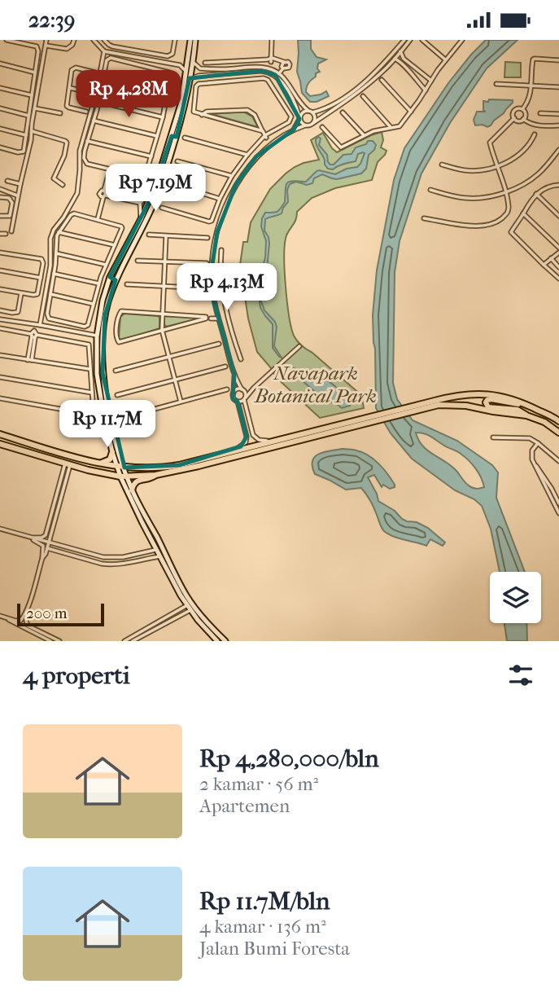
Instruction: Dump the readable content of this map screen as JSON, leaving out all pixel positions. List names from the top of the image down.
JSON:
{
  "parks": ["Navapark Botanical Park"],
  "scale_bar": "200 m",
  "page": {
    "status": "22:39",
    "price": [
      "Rp 4.28M",
      "Rp 7.19M",
      "Rp 4.13M",
      "Rp 11.7M"
    ],
    "scale": "200 m",
    "heading": "4 properti",
    "list": [
      {
        "name": "Rp 4,280,000/bln",
        "note": "2 kamar · 56 m² · Apartemen"
      },
      {
        "name": "Rp 11.7M/bln",
        "note": "4 kamar · 136 m² · Jalan Bumi Foresta"
      }
    ]
  }
}
